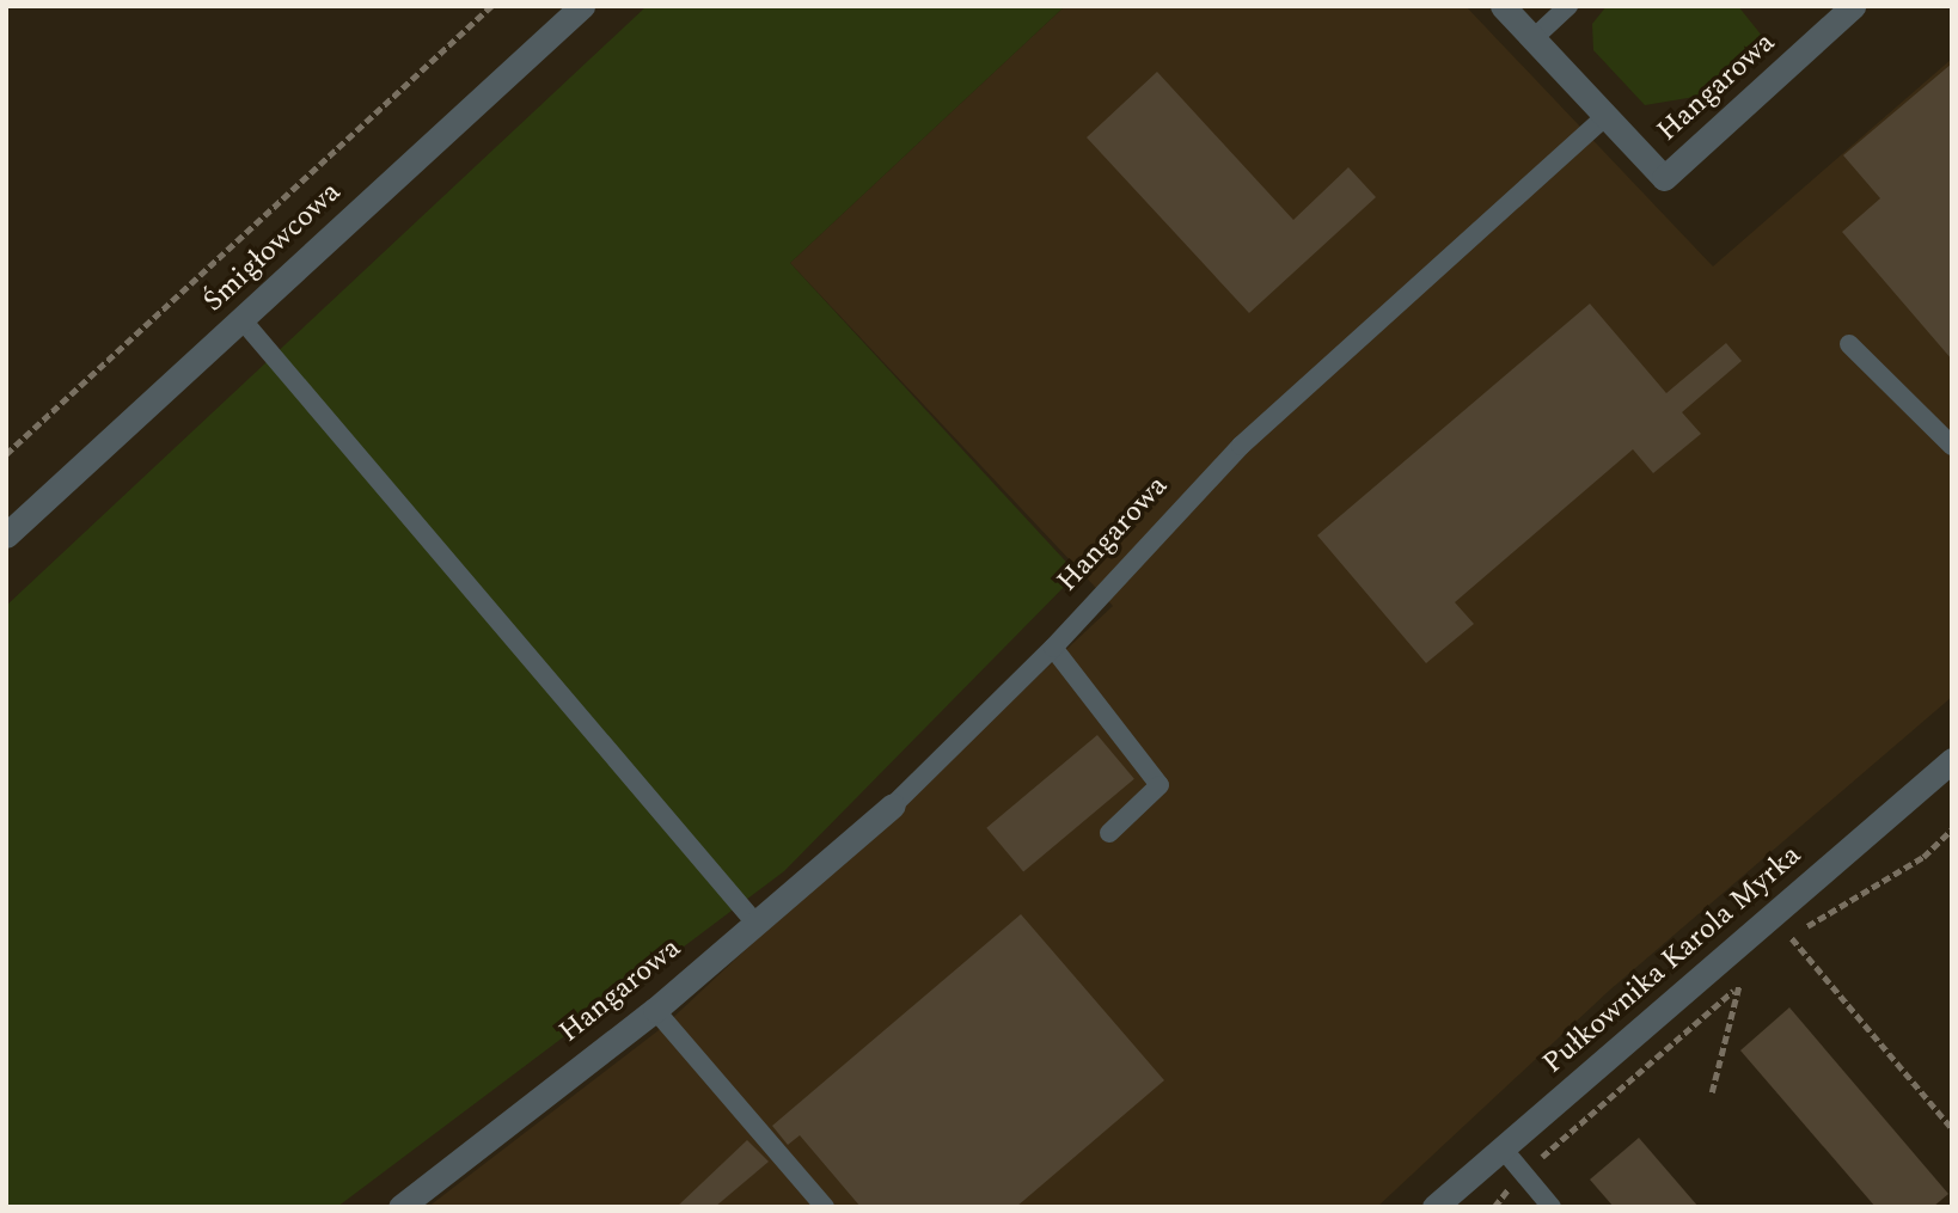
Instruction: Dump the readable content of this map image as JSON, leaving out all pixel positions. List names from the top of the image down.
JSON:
{
  "streets": {
    "street": ["Hangarowa", "Śmigłowcowa", "Pułkownika Karola Myrka"]
  }
}
